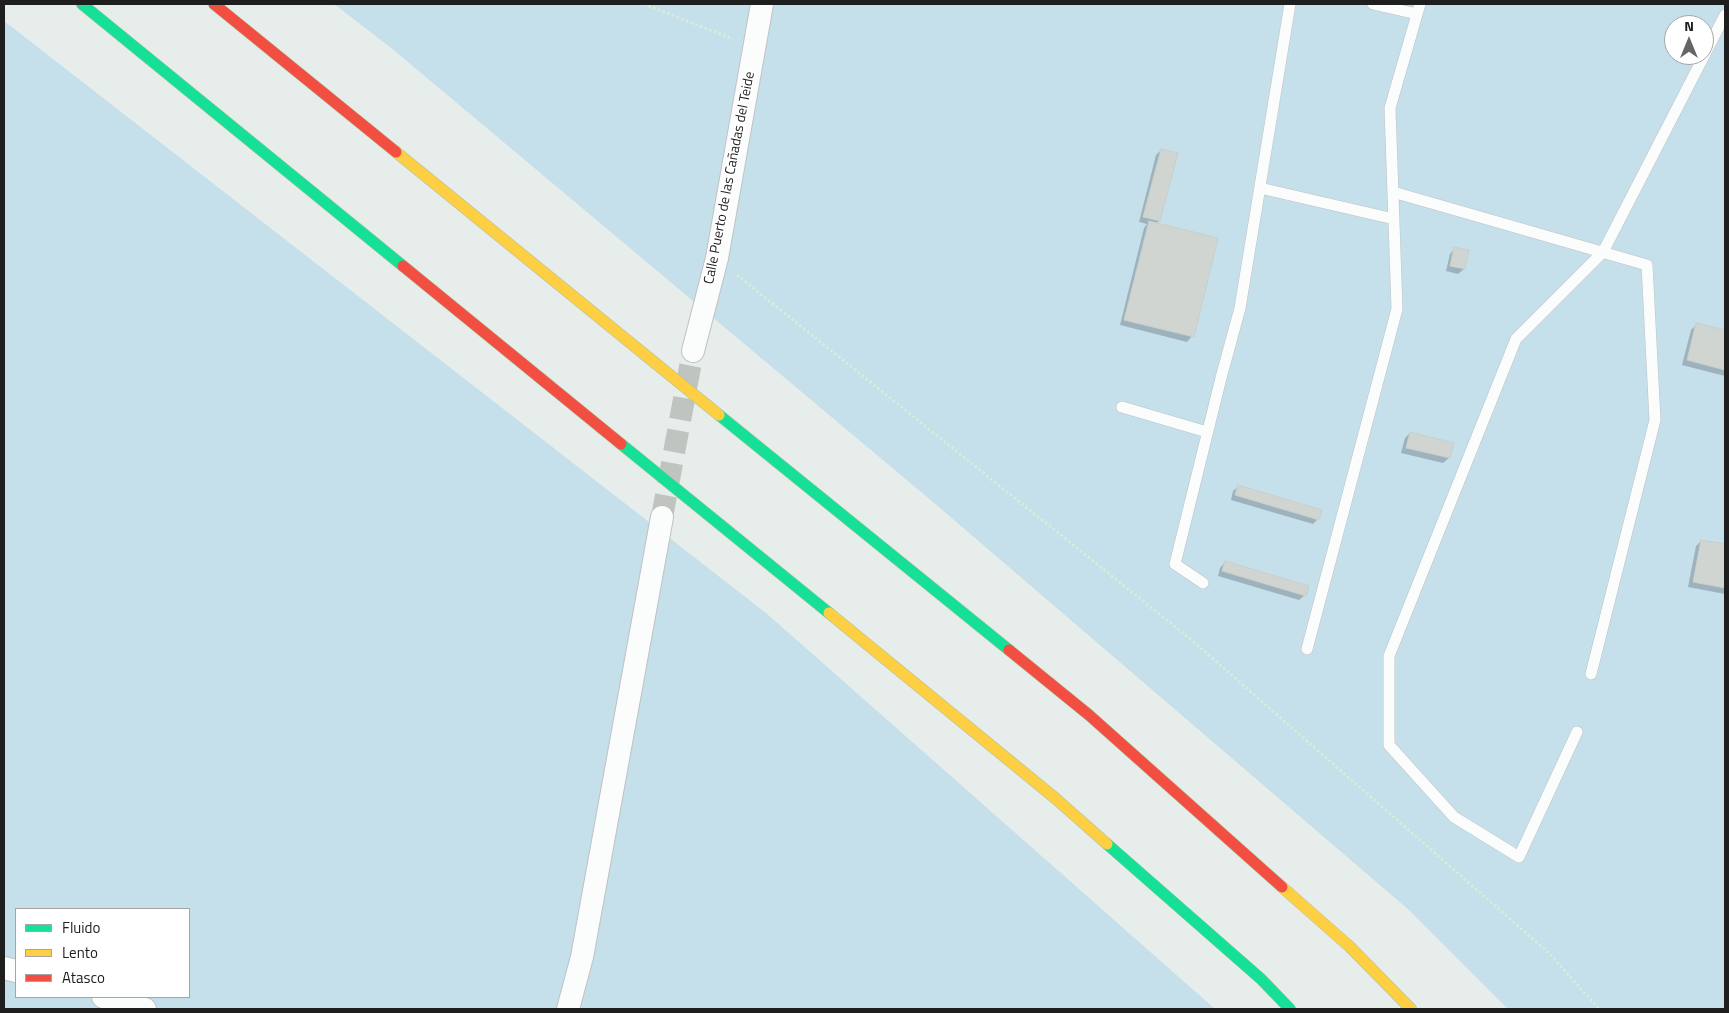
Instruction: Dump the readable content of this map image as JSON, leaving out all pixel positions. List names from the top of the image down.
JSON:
{
  "streets": {
    "street": ["Calle Puerto de las Cañadas del Teide"]
  },
  "legend": ["Fluido", "Lento", "Atasco"],
  "north": "top"
}
